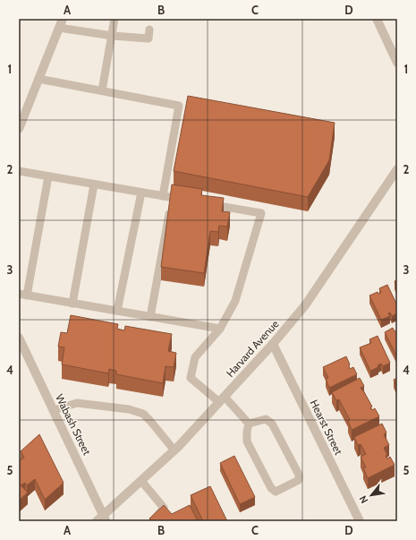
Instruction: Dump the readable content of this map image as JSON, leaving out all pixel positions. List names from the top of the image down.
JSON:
{
  "streets": {
    "street": ["Harvard Avenue", "Wabash Street", "Hearst Street"]
  },
  "crossings": [
    ["Harvard Avenue", "Wabash Street"],
    ["Harvard Avenue", "Hearst Street"]
  ],
  "north": "bottom left",
  "grid": {
    "columns": [
      "A",
      "B",
      "C",
      "D"
    ],
    "rows": [
      "1",
      "2",
      "3",
      "4",
      "5"
    ]
  }
}
